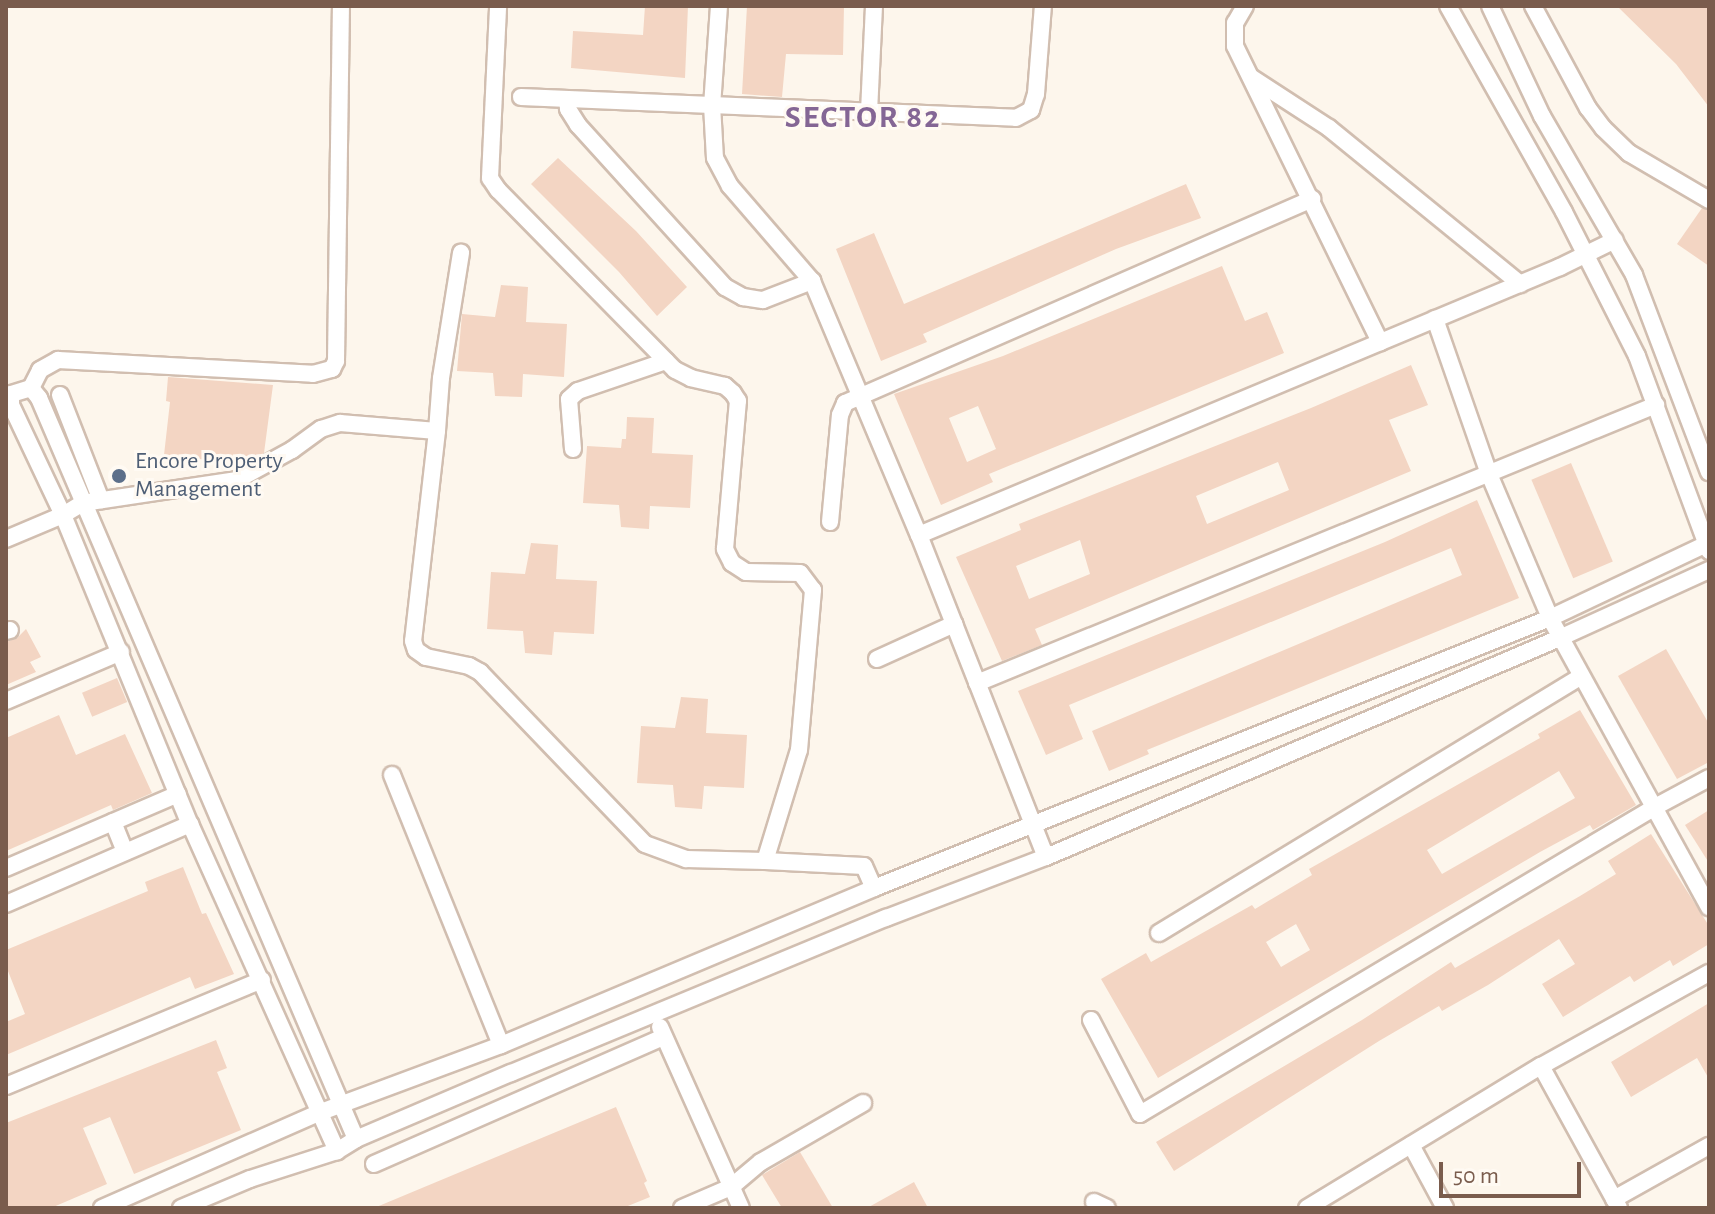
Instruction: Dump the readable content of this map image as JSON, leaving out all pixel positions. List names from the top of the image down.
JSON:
{
  "districts": ["SECTOR 82"],
  "places": ["Encore Property Management"],
  "scale_bar": "50 m"
}
